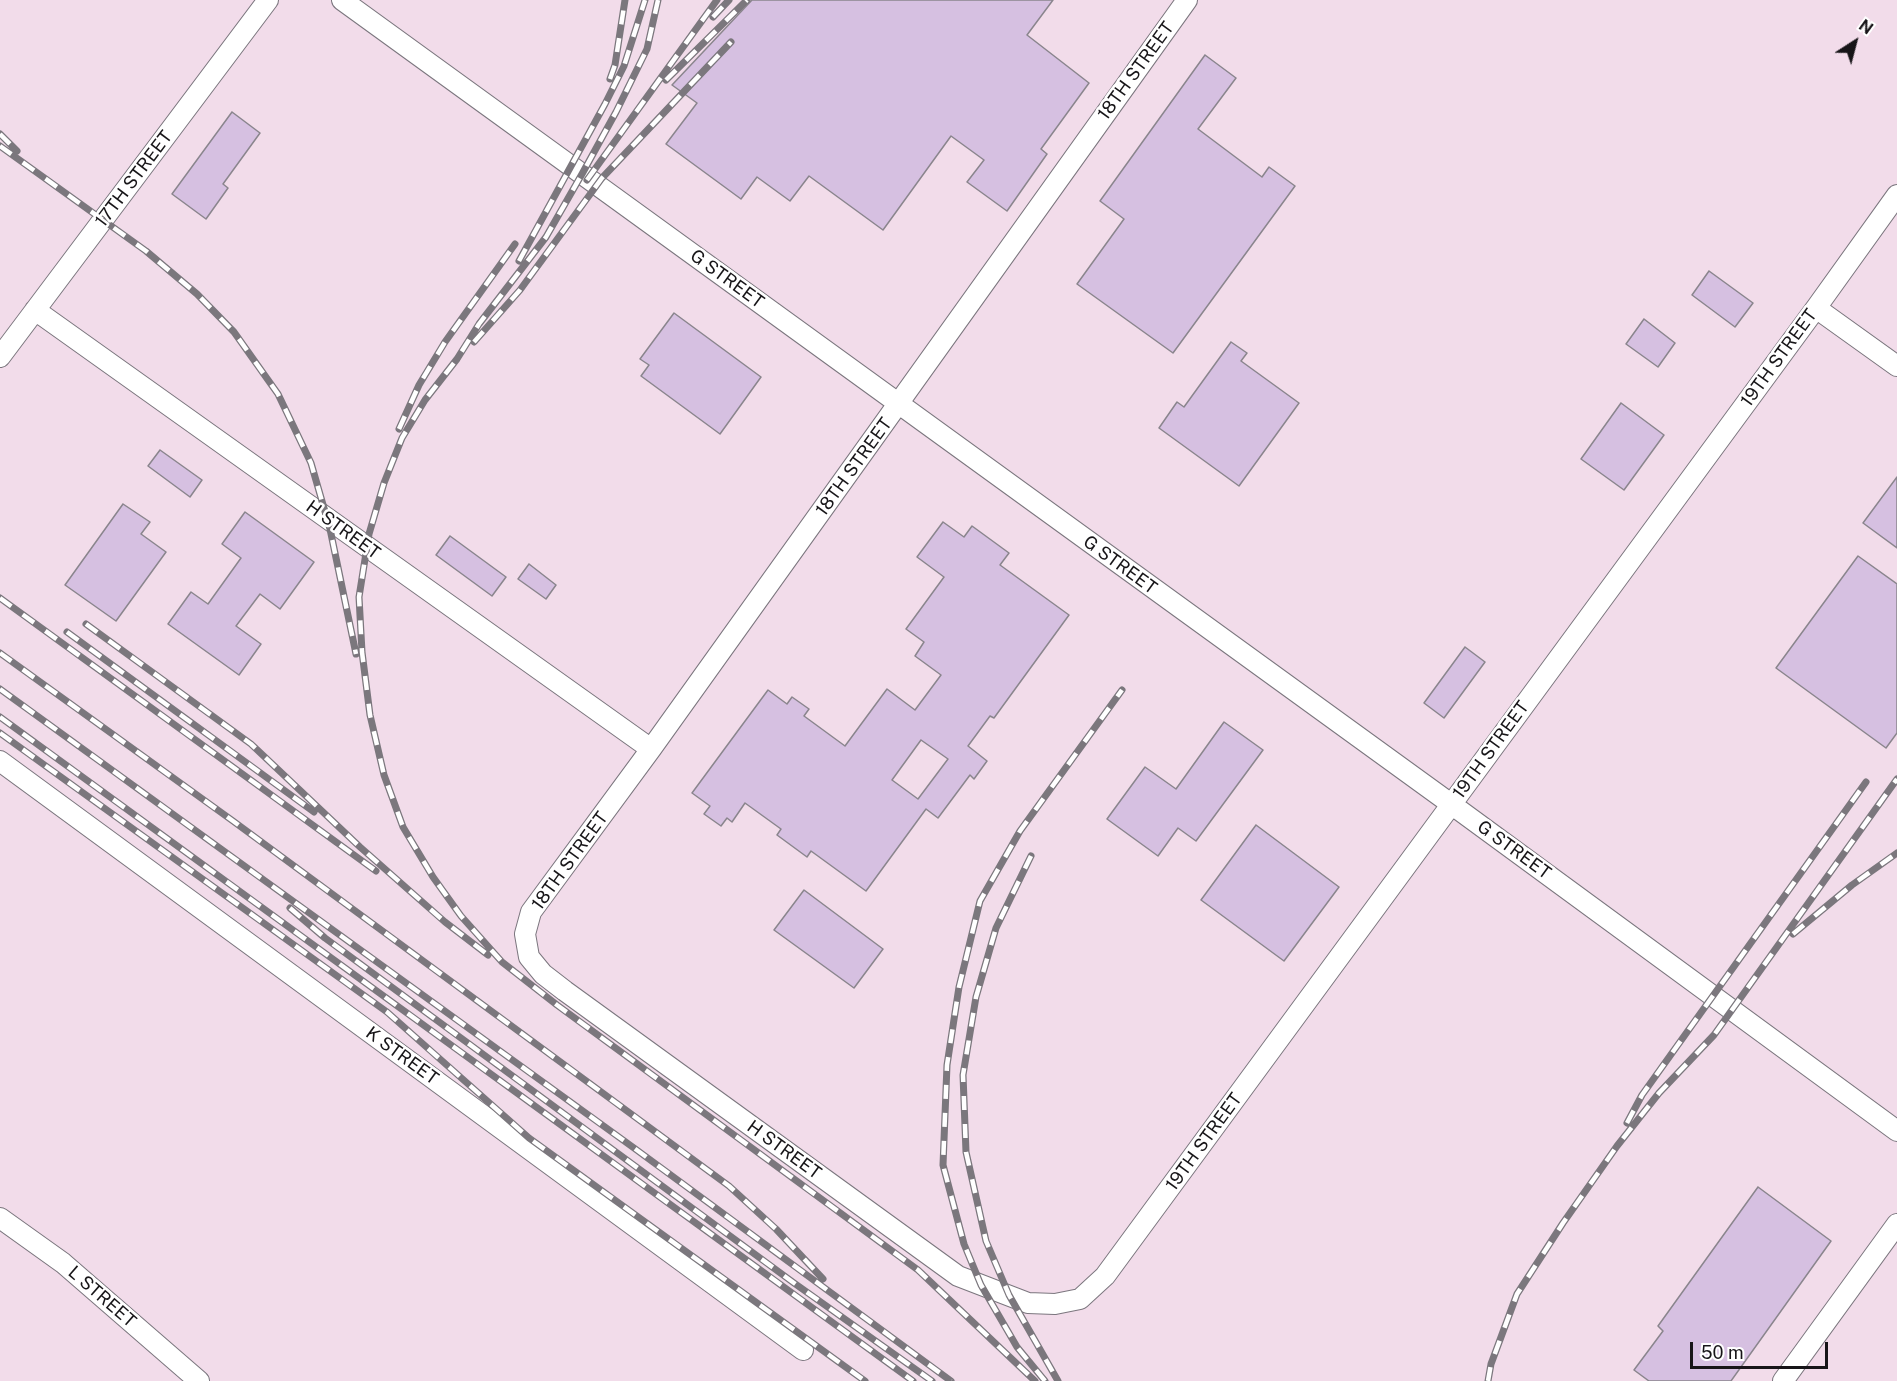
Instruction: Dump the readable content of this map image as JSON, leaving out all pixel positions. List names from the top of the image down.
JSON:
{
  "streets": {
    "lane": [
      "18TH STREET",
      "17TH STREET",
      "G STREET",
      "19TH STREET",
      "H STREET",
      "K STREET",
      "L STREET"
    ]
  },
  "crossings": [
    ["18TH STREET", "G STREET"],
    ["18TH STREET", "H STREET"],
    ["17TH STREET", "H STREET"],
    ["G STREET", "19TH STREET"],
    ["19TH STREET", "H STREET"]
  ],
  "scale_bar": "50 m",
  "north": "top right"
}
